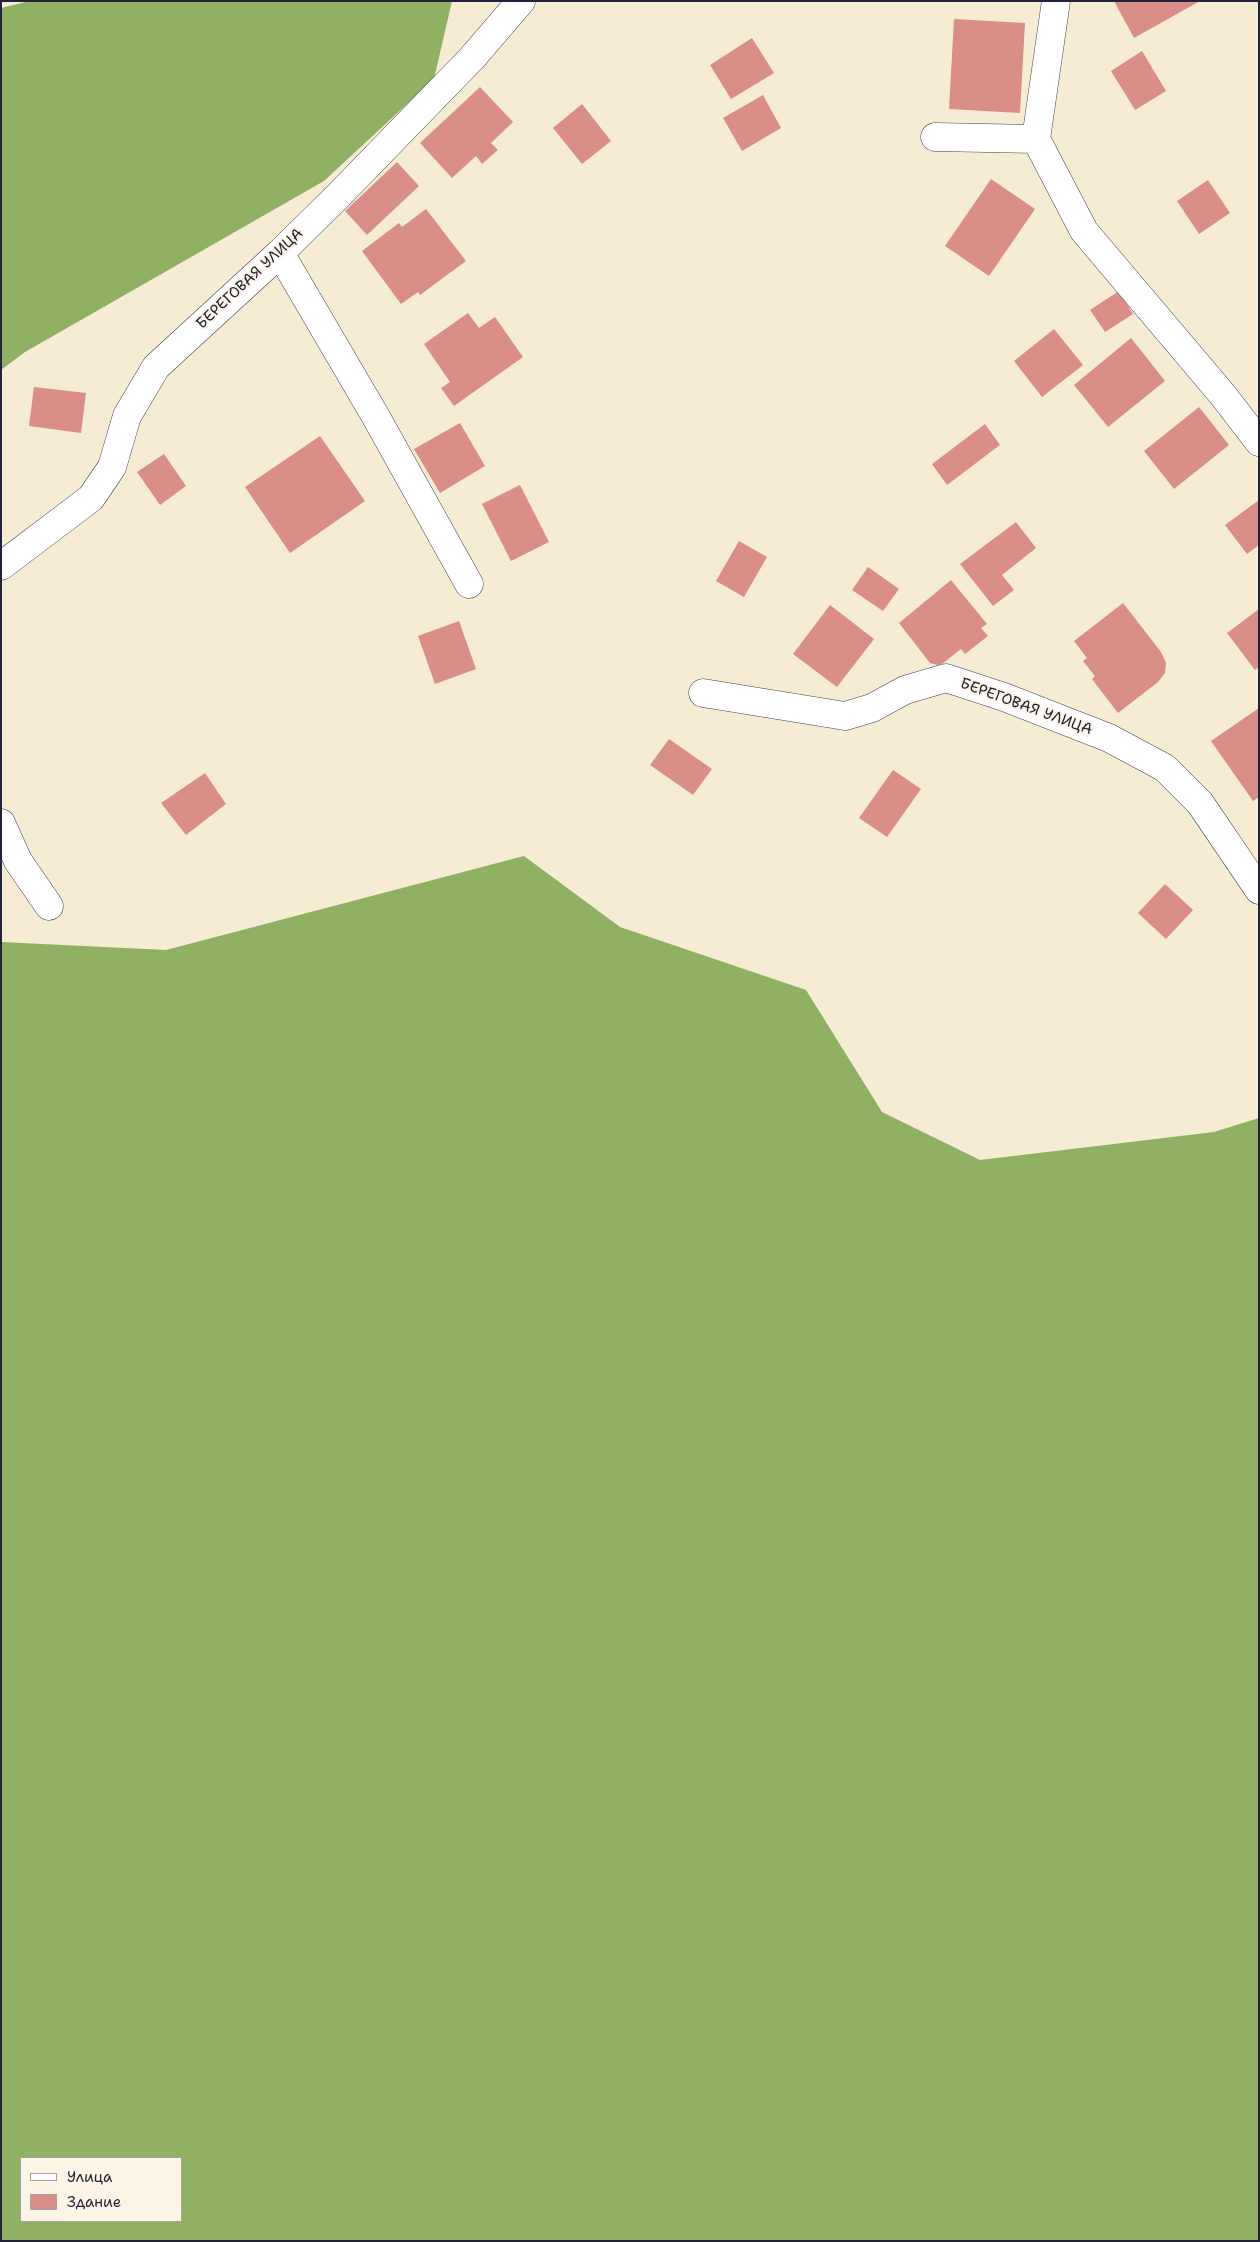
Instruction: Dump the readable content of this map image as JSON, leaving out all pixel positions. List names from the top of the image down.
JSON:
{
  "streets": {
    "street": ["БЕРЕГОВАЯ УЛИЦА"]
  },
  "legend": ["Улица", "Здание"]
}
